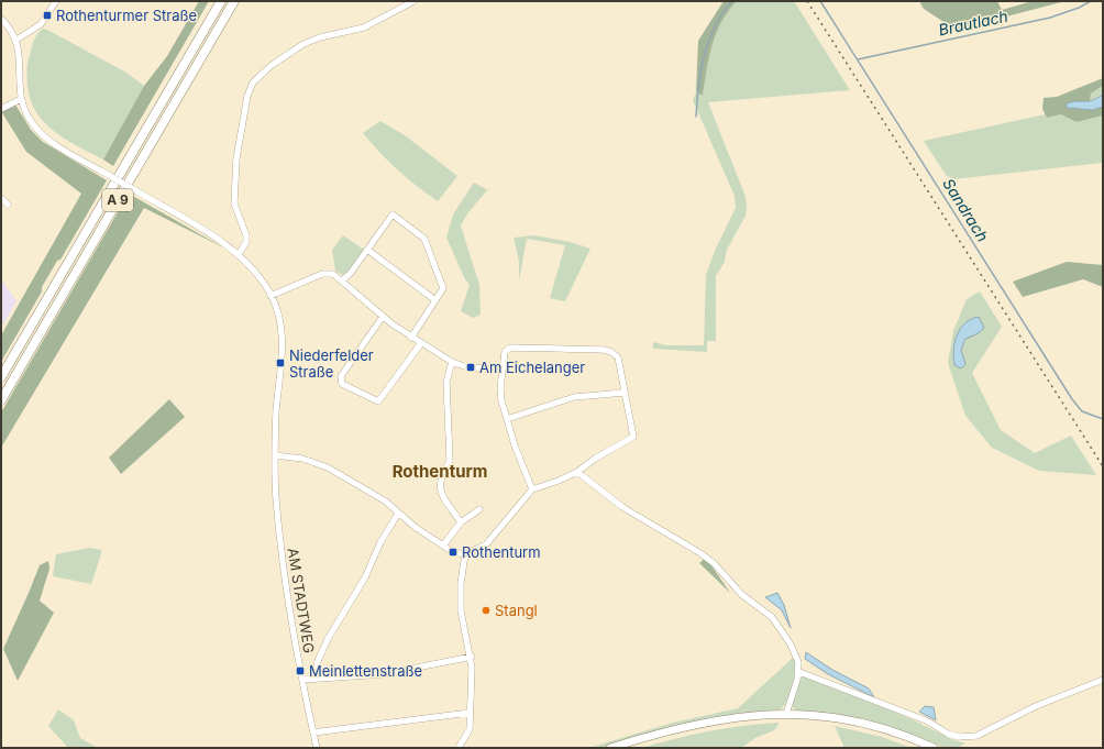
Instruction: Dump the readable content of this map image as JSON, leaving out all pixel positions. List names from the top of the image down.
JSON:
{
  "streets": {
    "highway": ["A 9"],
    "street": ["AM STADTWEG"]
  },
  "districts": ["Rothenturm"],
  "water": ["Brautlach", "Sandrach"],
  "places": {
    "transit": [
      "Rothenturmer Straße",
      "Niederfelder Straße",
      "Am Eichelanger",
      "Rothenturm",
      "Meinlettenstraße"
    ],
    "other": ["Stangl"]
  }
}
